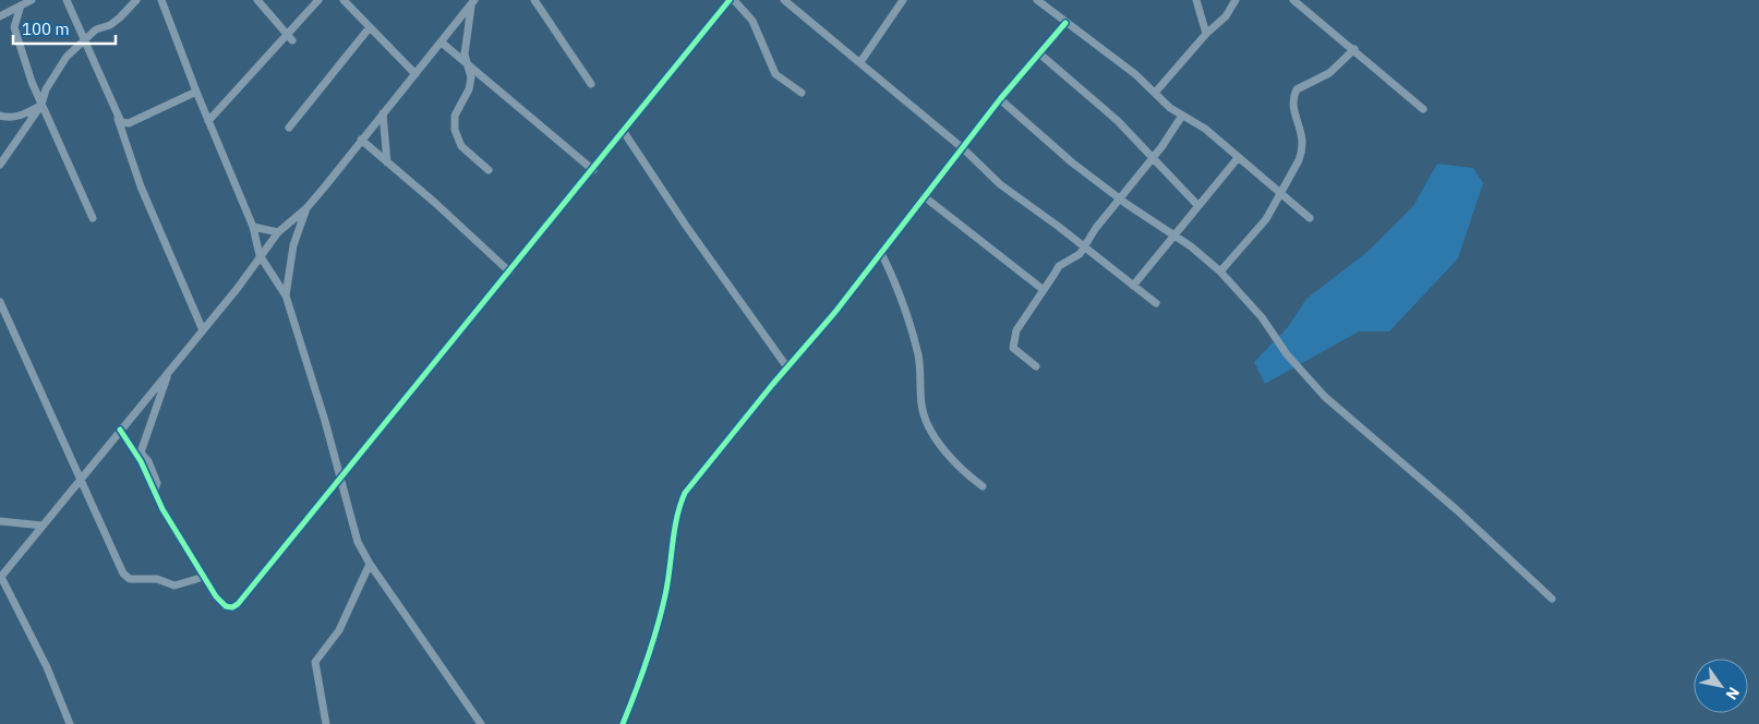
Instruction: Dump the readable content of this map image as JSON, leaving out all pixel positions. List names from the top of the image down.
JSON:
{
  "scale_bar": "100 m",
  "north": "bottom right"
}
